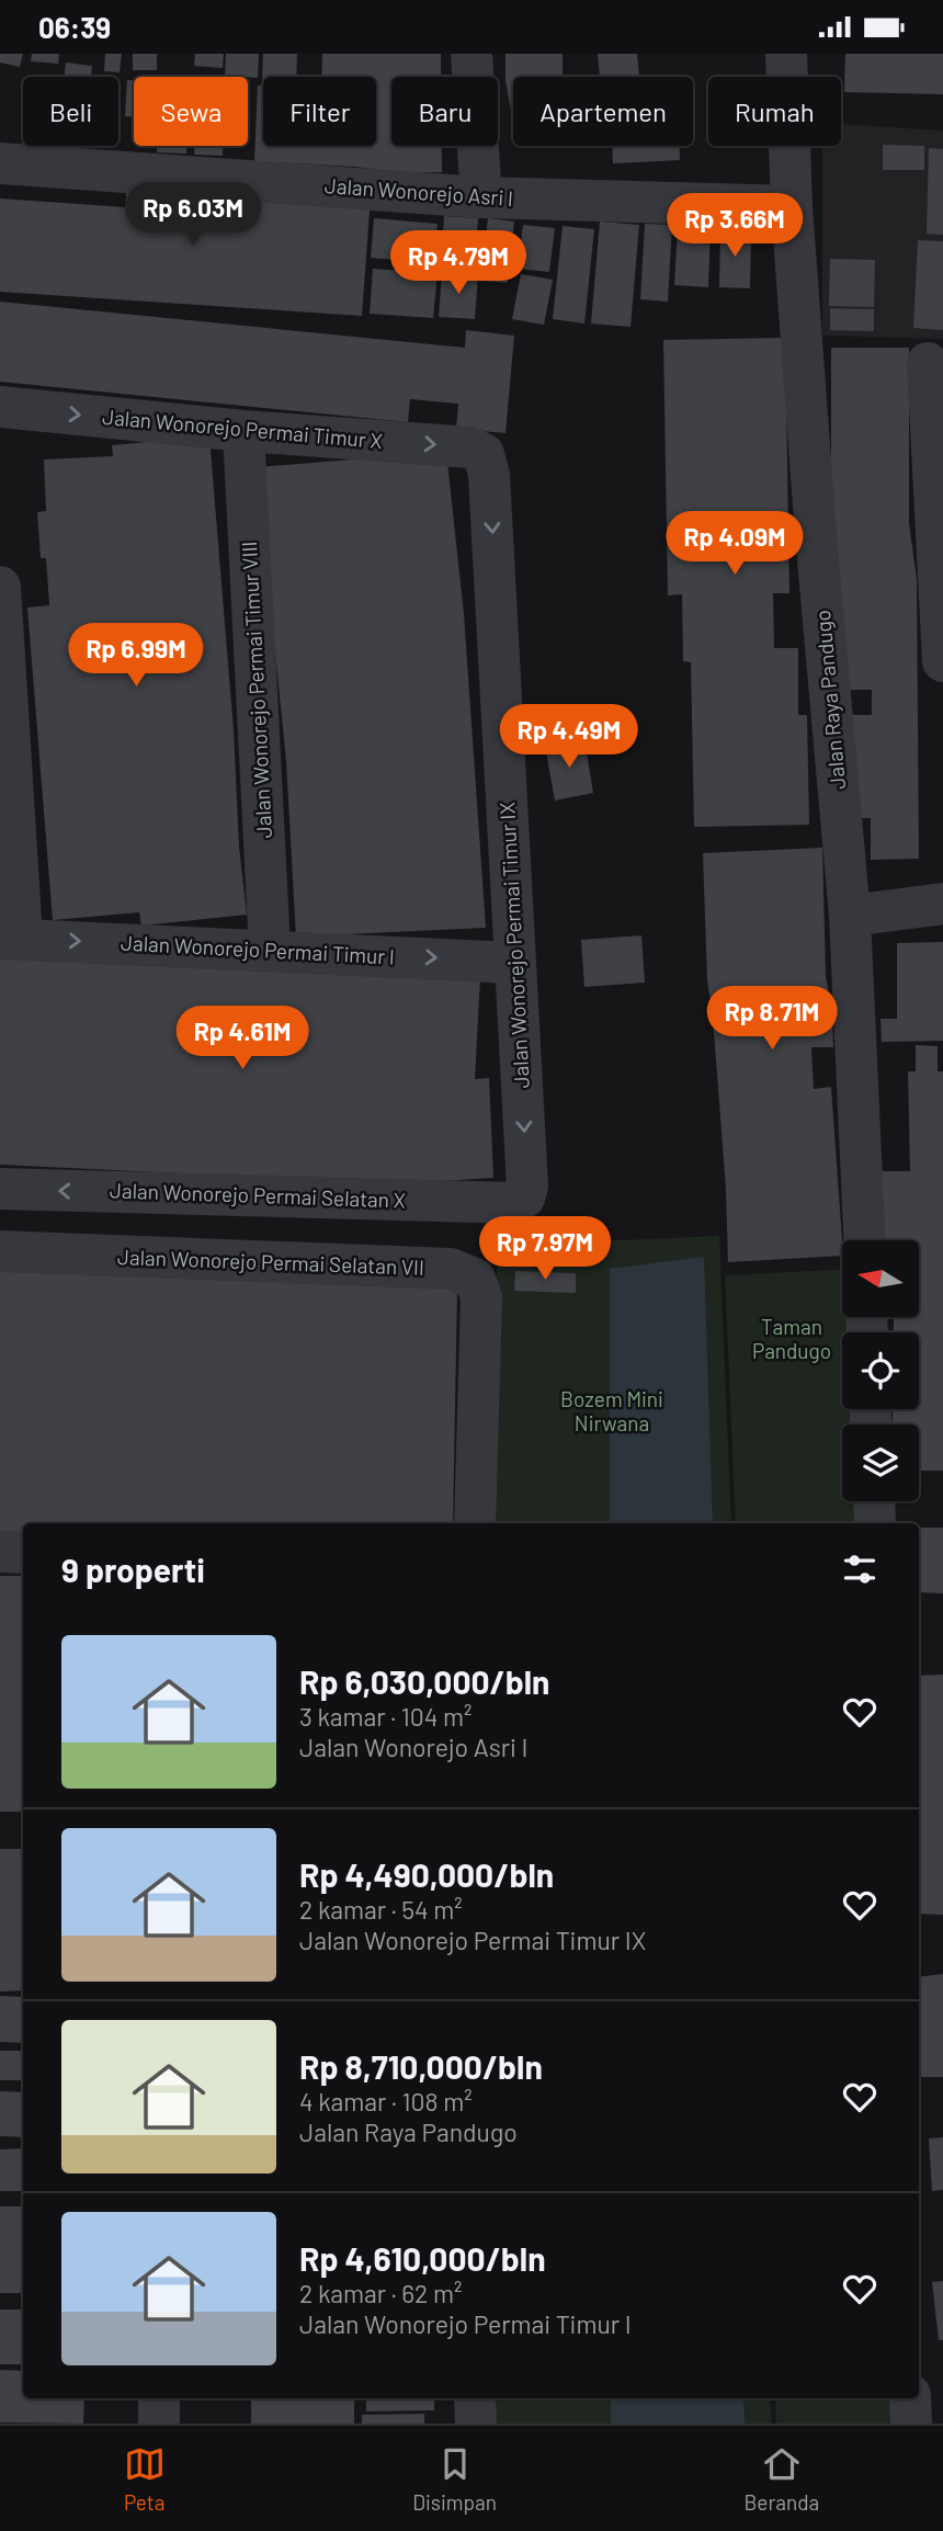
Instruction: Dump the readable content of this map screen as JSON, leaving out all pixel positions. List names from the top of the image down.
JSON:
{
  "streets": {
    "street": [
      "Jalan Wonorejo Asri I",
      "Jalan Wonorejo Permai Timur X",
      "Jalan Wonorejo Permai Timur VIII",
      "Jalan Raya Pandugo",
      "Jalan Wonorejo Permai Timur IX",
      "Jalan Wonorejo Permai Timur I",
      "Jalan Wonorejo Permai Selatan X",
      "Jalan Wonorejo Permai Selatan VII"
    ]
  },
  "crossings": [
    ["Jalan Wonorejo Asri I", "Jalan Raya Pandugo"],
    ["Jalan Wonorejo Permai Timur X", "Jalan Wonorejo Permai Timur VIII"],
    ["Jalan Wonorejo Permai Timur X", "Jalan Wonorejo Permai Timur IX"],
    ["Jalan Wonorejo Permai Timur VIII", "Jalan Wonorejo Permai Timur I"],
    ["Jalan Wonorejo Permai Timur IX", "Jalan Wonorejo Permai Timur I"],
    ["Jalan Wonorejo Permai Timur IX", "Jalan Wonorejo Permai Selatan X"]
  ],
  "one_way": [
    "Jalan Wonorejo Permai Timur X",
    "Jalan Wonorejo Permai Timur IX",
    "Jalan Wonorejo Permai Timur I",
    "Jalan Wonorejo Permai Selatan X"
  ],
  "parks": ["Taman Pandugo", "Bozem Mini Nirwana"],
  "north": "left",
  "page": {
    "status": "06:39",
    "chip": [
      "Beli",
      "Sewa",
      "Filter",
      "Baru",
      "Apartemen",
      "Rumah"
    ],
    "price": [
      "Rp 6.03M",
      "Rp 3.66M",
      "Rp 4.79M",
      "Rp 4.09M",
      "Rp 6.99M",
      "Rp 4.49M",
      "Rp 8.71M",
      "Rp 4.61M",
      "Rp 7.97M"
    ],
    "heading": "9 properti",
    "list": [
      {
        "name": "Rp 6,030,000/bln",
        "note": "3 kamar · 104 m² · Jalan Wonorejo Asri I"
      },
      {
        "name": "Rp 4,490,000/bln",
        "note": "2 kamar · 54 m² · Jalan Wonorejo Permai Timur IX"
      },
      {
        "name": "Rp 8,710,000/bln",
        "note": "4 kamar · 108 m² · Jalan Raya Pandugo"
      },
      {
        "name": "Rp 4,610,000/bln",
        "note": "2 kamar · 62 m² · Jalan Wonorejo Permai Timur I"
      }
    ],
    "tabs": ["Peta", "Disimpan", "Beranda"]
  }
}
